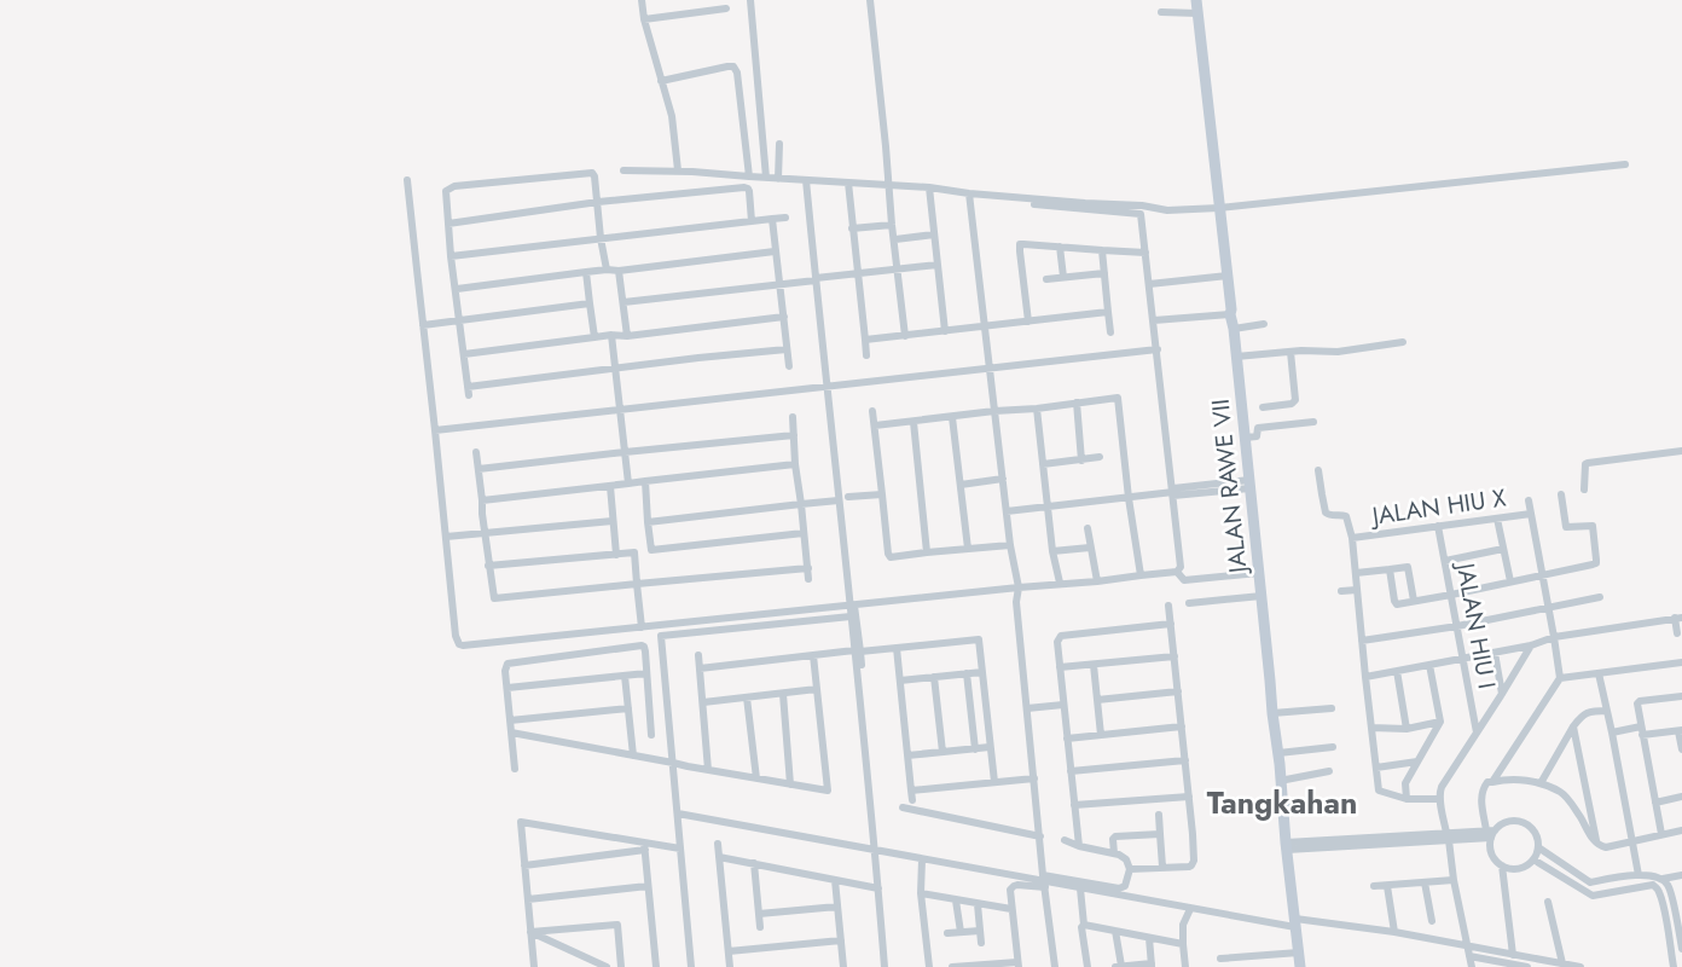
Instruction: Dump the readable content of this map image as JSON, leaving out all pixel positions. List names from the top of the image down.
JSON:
{
  "streets": {
    "main road": ["JALAN RAWE VII"],
    "street": ["JALAN HIU X", "JALAN HIU I"]
  },
  "crossings": [
    ["JALAN HIU X", "JALAN HIU I"]
  ],
  "districts": ["Tangkahan"]
}
